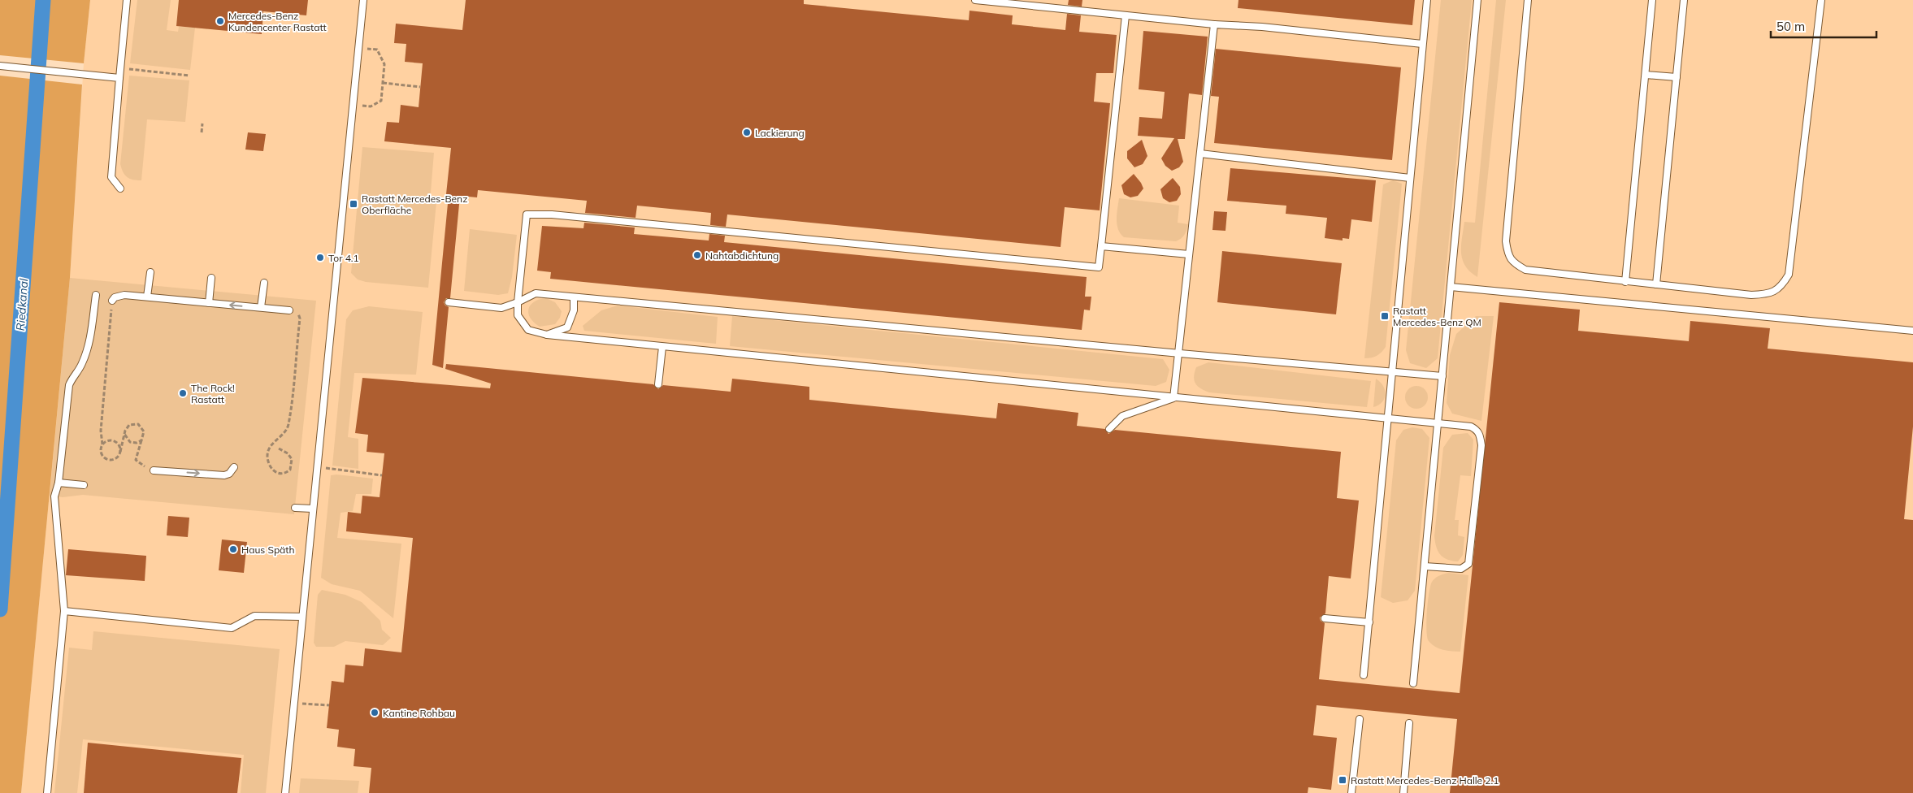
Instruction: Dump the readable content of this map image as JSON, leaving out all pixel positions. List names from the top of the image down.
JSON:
{
  "water": ["Riedkanal"],
  "places": {
    "other": [
      "Mercedes-Benz Kundencenter Rastatt",
      "Lackierung",
      "Nahtabdichtung",
      "Tor 4.1",
      "The Rock! Rastatt",
      "Haus Späth",
      "Kantine Rohbau"
    ],
    "transit": ["Rastatt Mercedes-Benz Oberfläche", "Rastatt Mercedes-Benz QM", "Rastatt Mercedes-Benz Halle 2.1"]
  },
  "scale_bar": "50 m"
}
